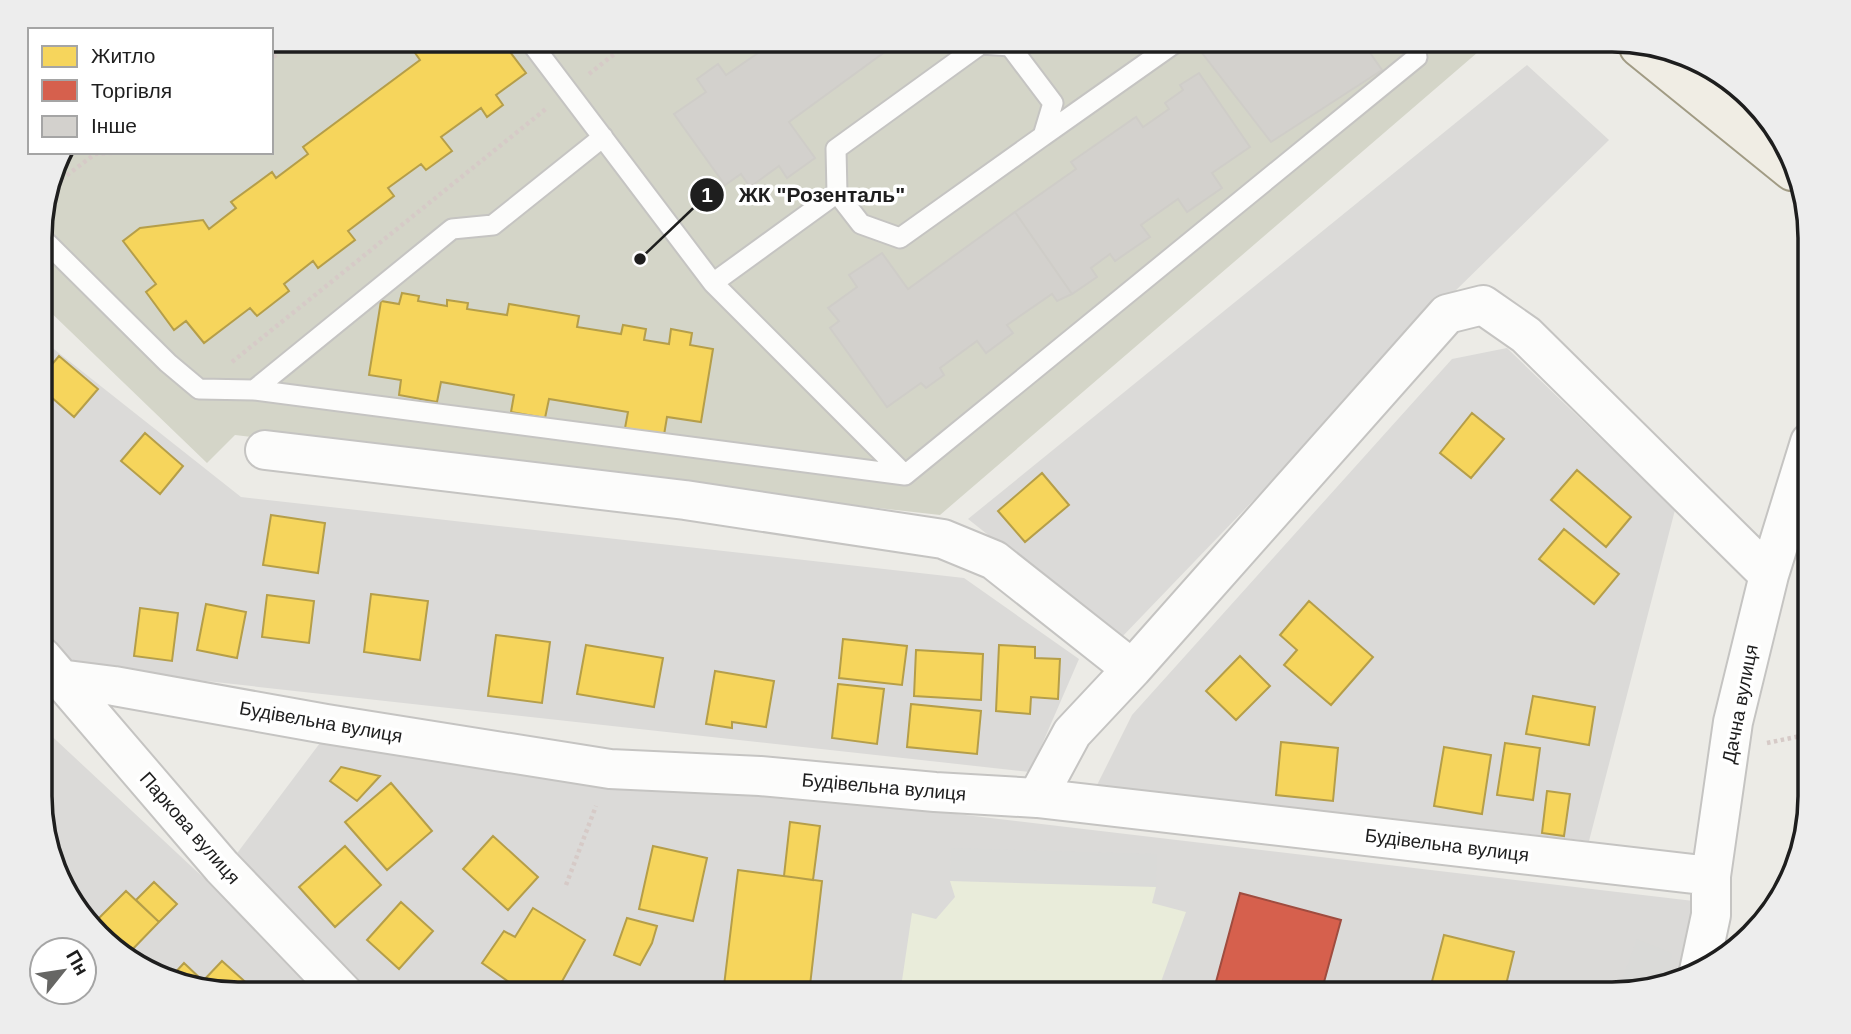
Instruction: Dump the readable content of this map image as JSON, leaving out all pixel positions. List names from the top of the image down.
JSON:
{
  "streets": {
    "street": ["Дачна вулиця", "Будівельна вулиця", "Паркова вулиця"]
  },
  "crossings": [
    ["Дачна вулиця", "Будівельна вулиця"]
  ],
  "places": ["ЖК \"Розенталь\""],
  "legend": ["Житло", "Торгівля", "Інше"],
  "north": "top right"
}
